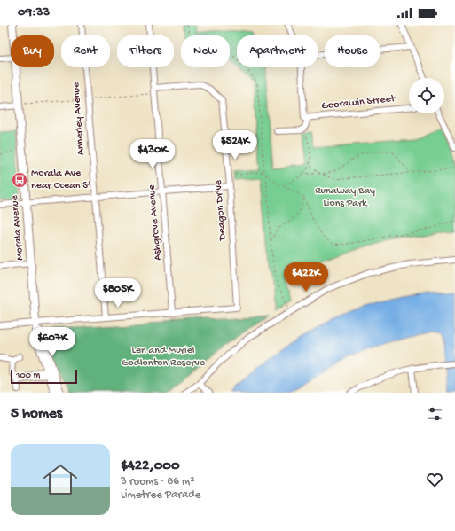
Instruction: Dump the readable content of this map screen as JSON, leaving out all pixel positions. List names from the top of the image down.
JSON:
{
  "streets": {
    "main road": ["Morala Avenue"],
    "street": [
      "Goorawin Street",
      "Annerley Avenue",
      "Deagon Drive",
      "Ashgrove Avenue"
    ]
  },
  "crossings": [
    ["Deagon Drive", "Ashgrove Avenue"]
  ],
  "parks": ["Runaway Bay Lions Park", "Len and Muriel Godlonton Reserve"],
  "places": {
    "bus stop": ["Morala Ave near Ocean St"]
  },
  "scale_bar": "100 m",
  "page": {
    "status": "09:33",
    "chip": [
      "Buy",
      "Rent",
      "Filters",
      "New",
      "Apartment",
      "House"
    ],
    "price": [
      "$524K",
      "$430K",
      "$422K",
      "$805K",
      "$607K"
    ],
    "scale": "100 m",
    "heading": "5 homes",
    "list": [
      {
        "name": "$422,000",
        "note": "3 rooms · 86 m² · Limetree Parade"
      }
    ]
  }
}
